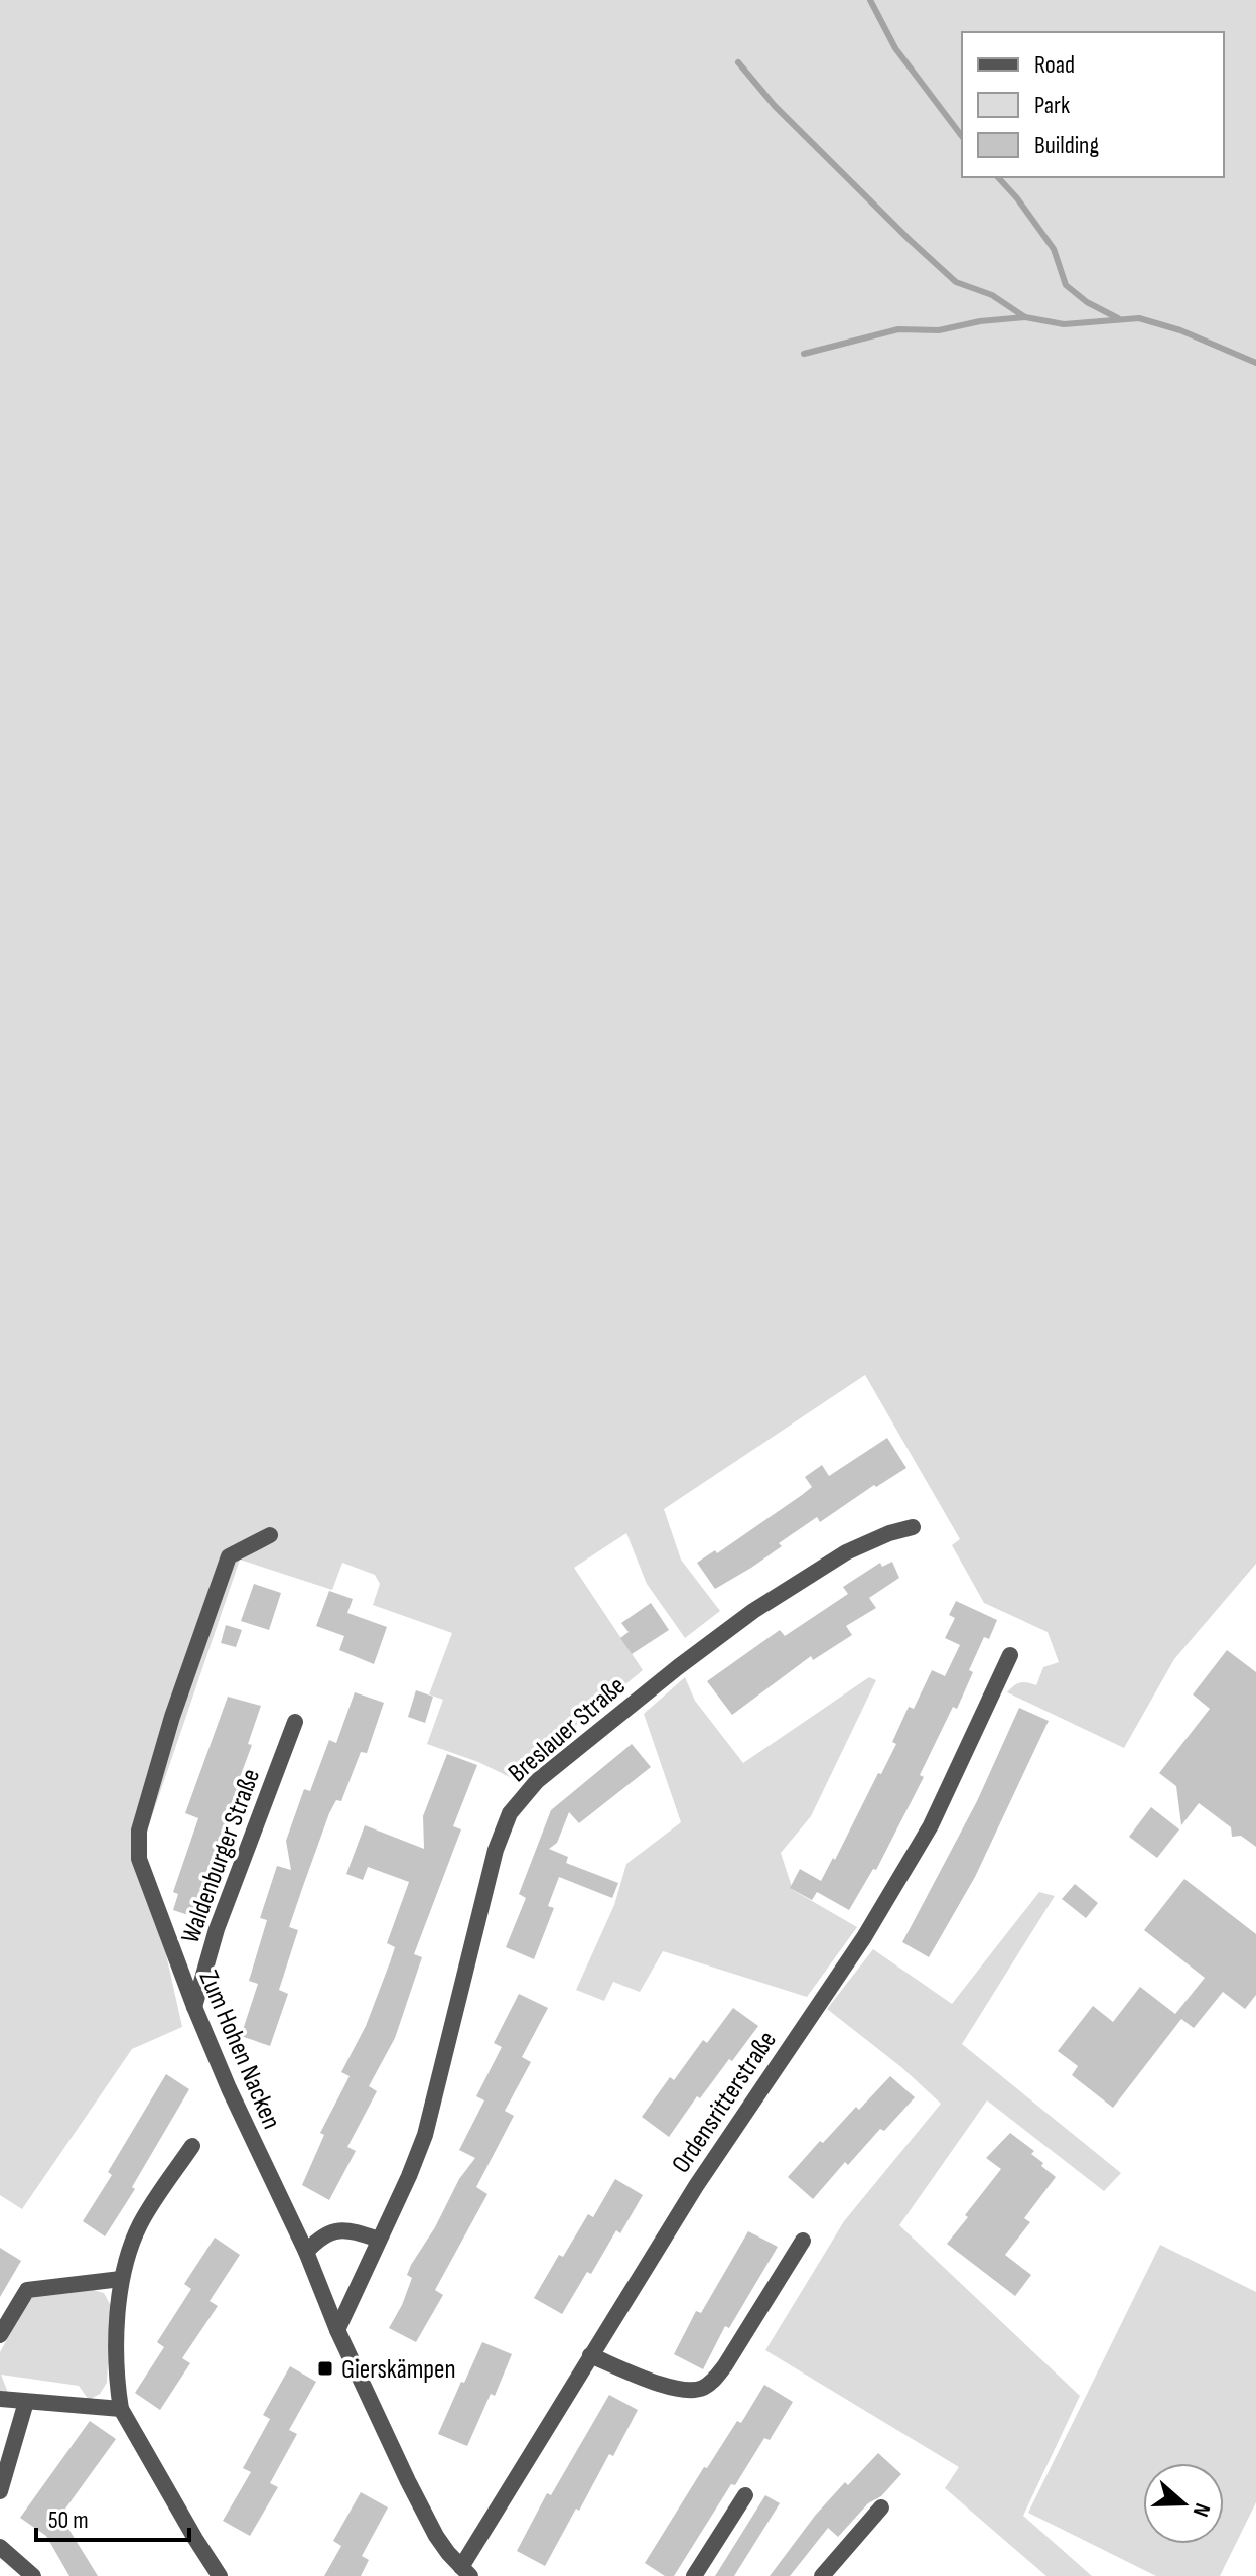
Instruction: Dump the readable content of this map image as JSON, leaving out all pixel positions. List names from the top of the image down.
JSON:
{
  "streets": {
    "street": [
      "Breslauer Straße",
      "Waldenburger Straße",
      "Zum Hohen Nacken",
      "Ordensritterstraße"
    ]
  },
  "crossings": [
    ["Breslauer Straße", "Zum Hohen Nacken"],
    ["Waldenburger Straße", "Zum Hohen Nacken"],
    ["Zum Hohen Nacken", "Ordensritterstraße"]
  ],
  "places": {
    "transit": ["Gierskämpen"]
  },
  "legend": ["Road", "Park", "Building"],
  "scale_bar": "50 m",
  "north": "right"
}
